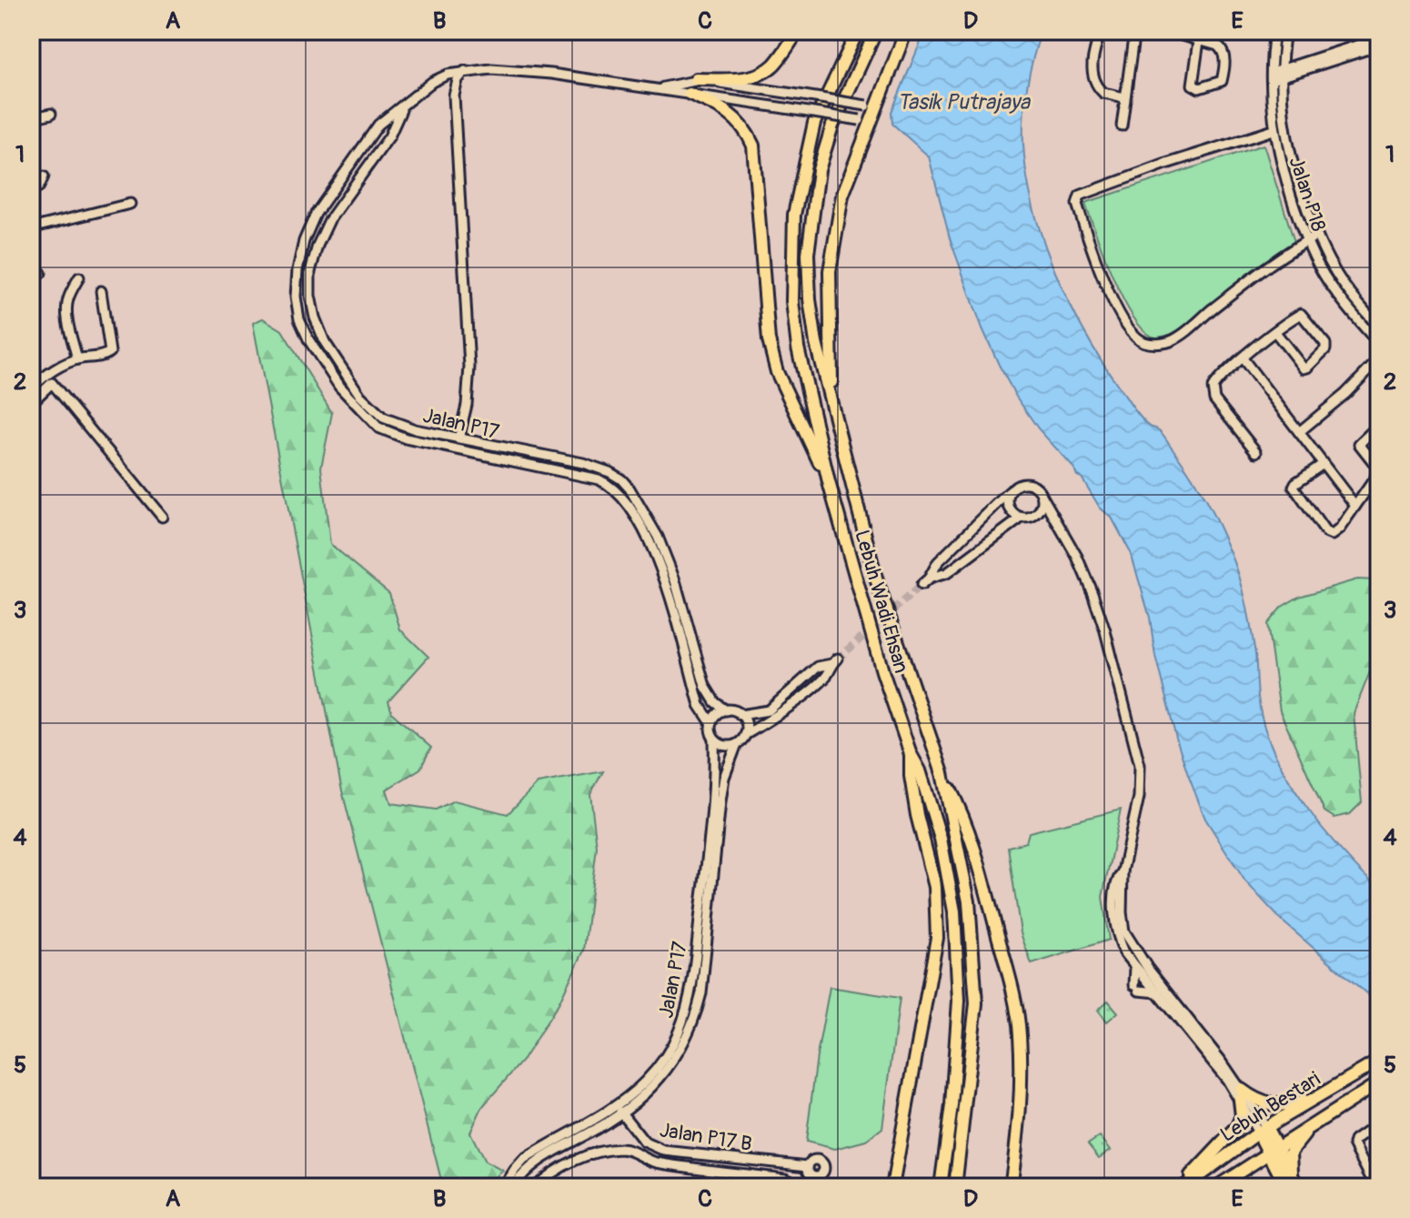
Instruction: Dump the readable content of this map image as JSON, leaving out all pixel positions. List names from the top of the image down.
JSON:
{
  "streets": {
    "main road": ["Lebuh Wadi Ehsan", "Lebuh Bestari"],
    "street": ["Jalan P18", "Jalan P17", "Jalan P17 B"]
  },
  "crossings": [
    ["Jalan P17", "Jalan P17 B"]
  ],
  "water": ["Tasik Putrajaya"],
  "grid": {
    "columns": [
      "A",
      "B",
      "C",
      "D",
      "E"
    ],
    "rows": [
      "1",
      "2",
      "3",
      "4",
      "5"
    ]
  }
}
